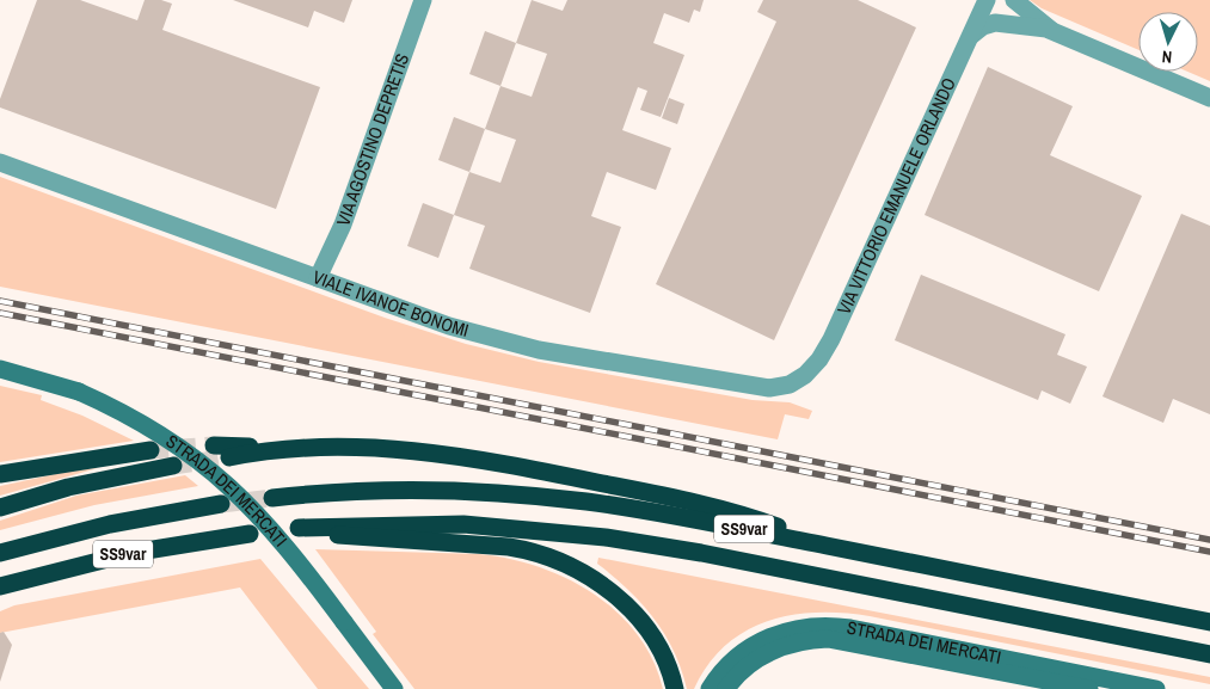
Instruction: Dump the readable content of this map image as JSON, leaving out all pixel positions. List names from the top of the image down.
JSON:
{
  "streets": {
    "highway": ["SS9var"],
    "street": [
      "VIA AGOSTINO DEPRETIS",
      "VIA VITTORIO EMANUELE ORLANDO",
      "VIALE IVANOE BONOMI",
      "STRADA DEI MERCATI"
    ]
  },
  "crossings": [
    ["VIA AGOSTINO DEPRETIS", "VIALE IVANOE BONOMI"],
    ["VIA VITTORIO EMANUELE ORLANDO", "VIALE IVANOE BONOMI"]
  ],
  "north": "bottom"
}
